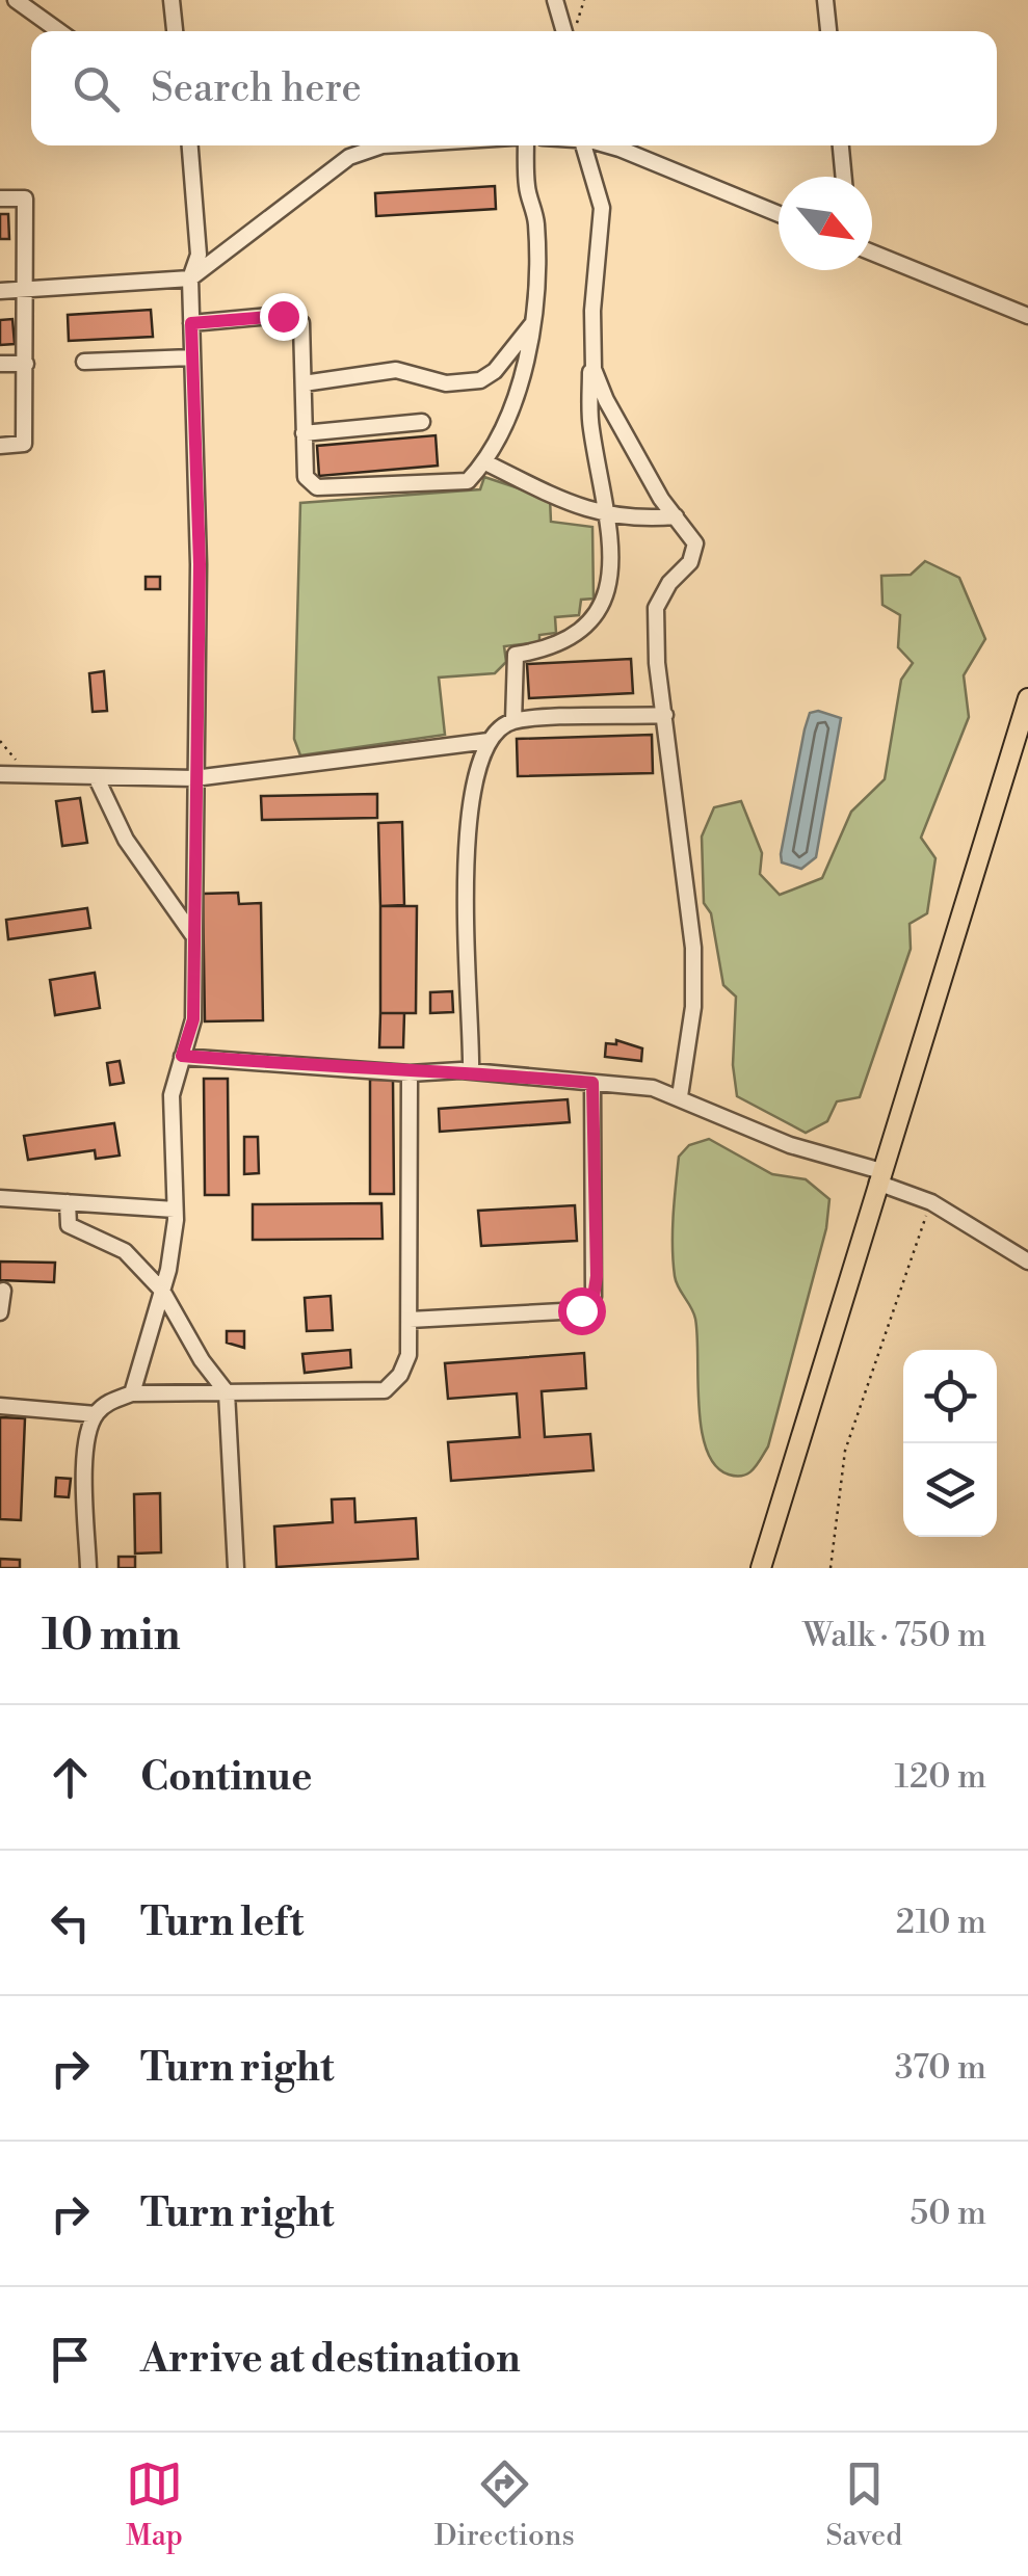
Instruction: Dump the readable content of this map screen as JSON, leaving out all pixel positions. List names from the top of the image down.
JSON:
{
  "north": "bottom right",
  "page": {
    "search": "Search here",
    "heading": ["10 min", "Walk · 750 m"],
    "list": [
      ["Continue", "120 m"],
      ["Turn left", "210 m"],
      ["Turn right", "370 m"],
      ["Turn right", "50 m"],
      "Arrive at destination"
    ],
    "nav": ["Map", "Directions", "Saved"]
  }
}
